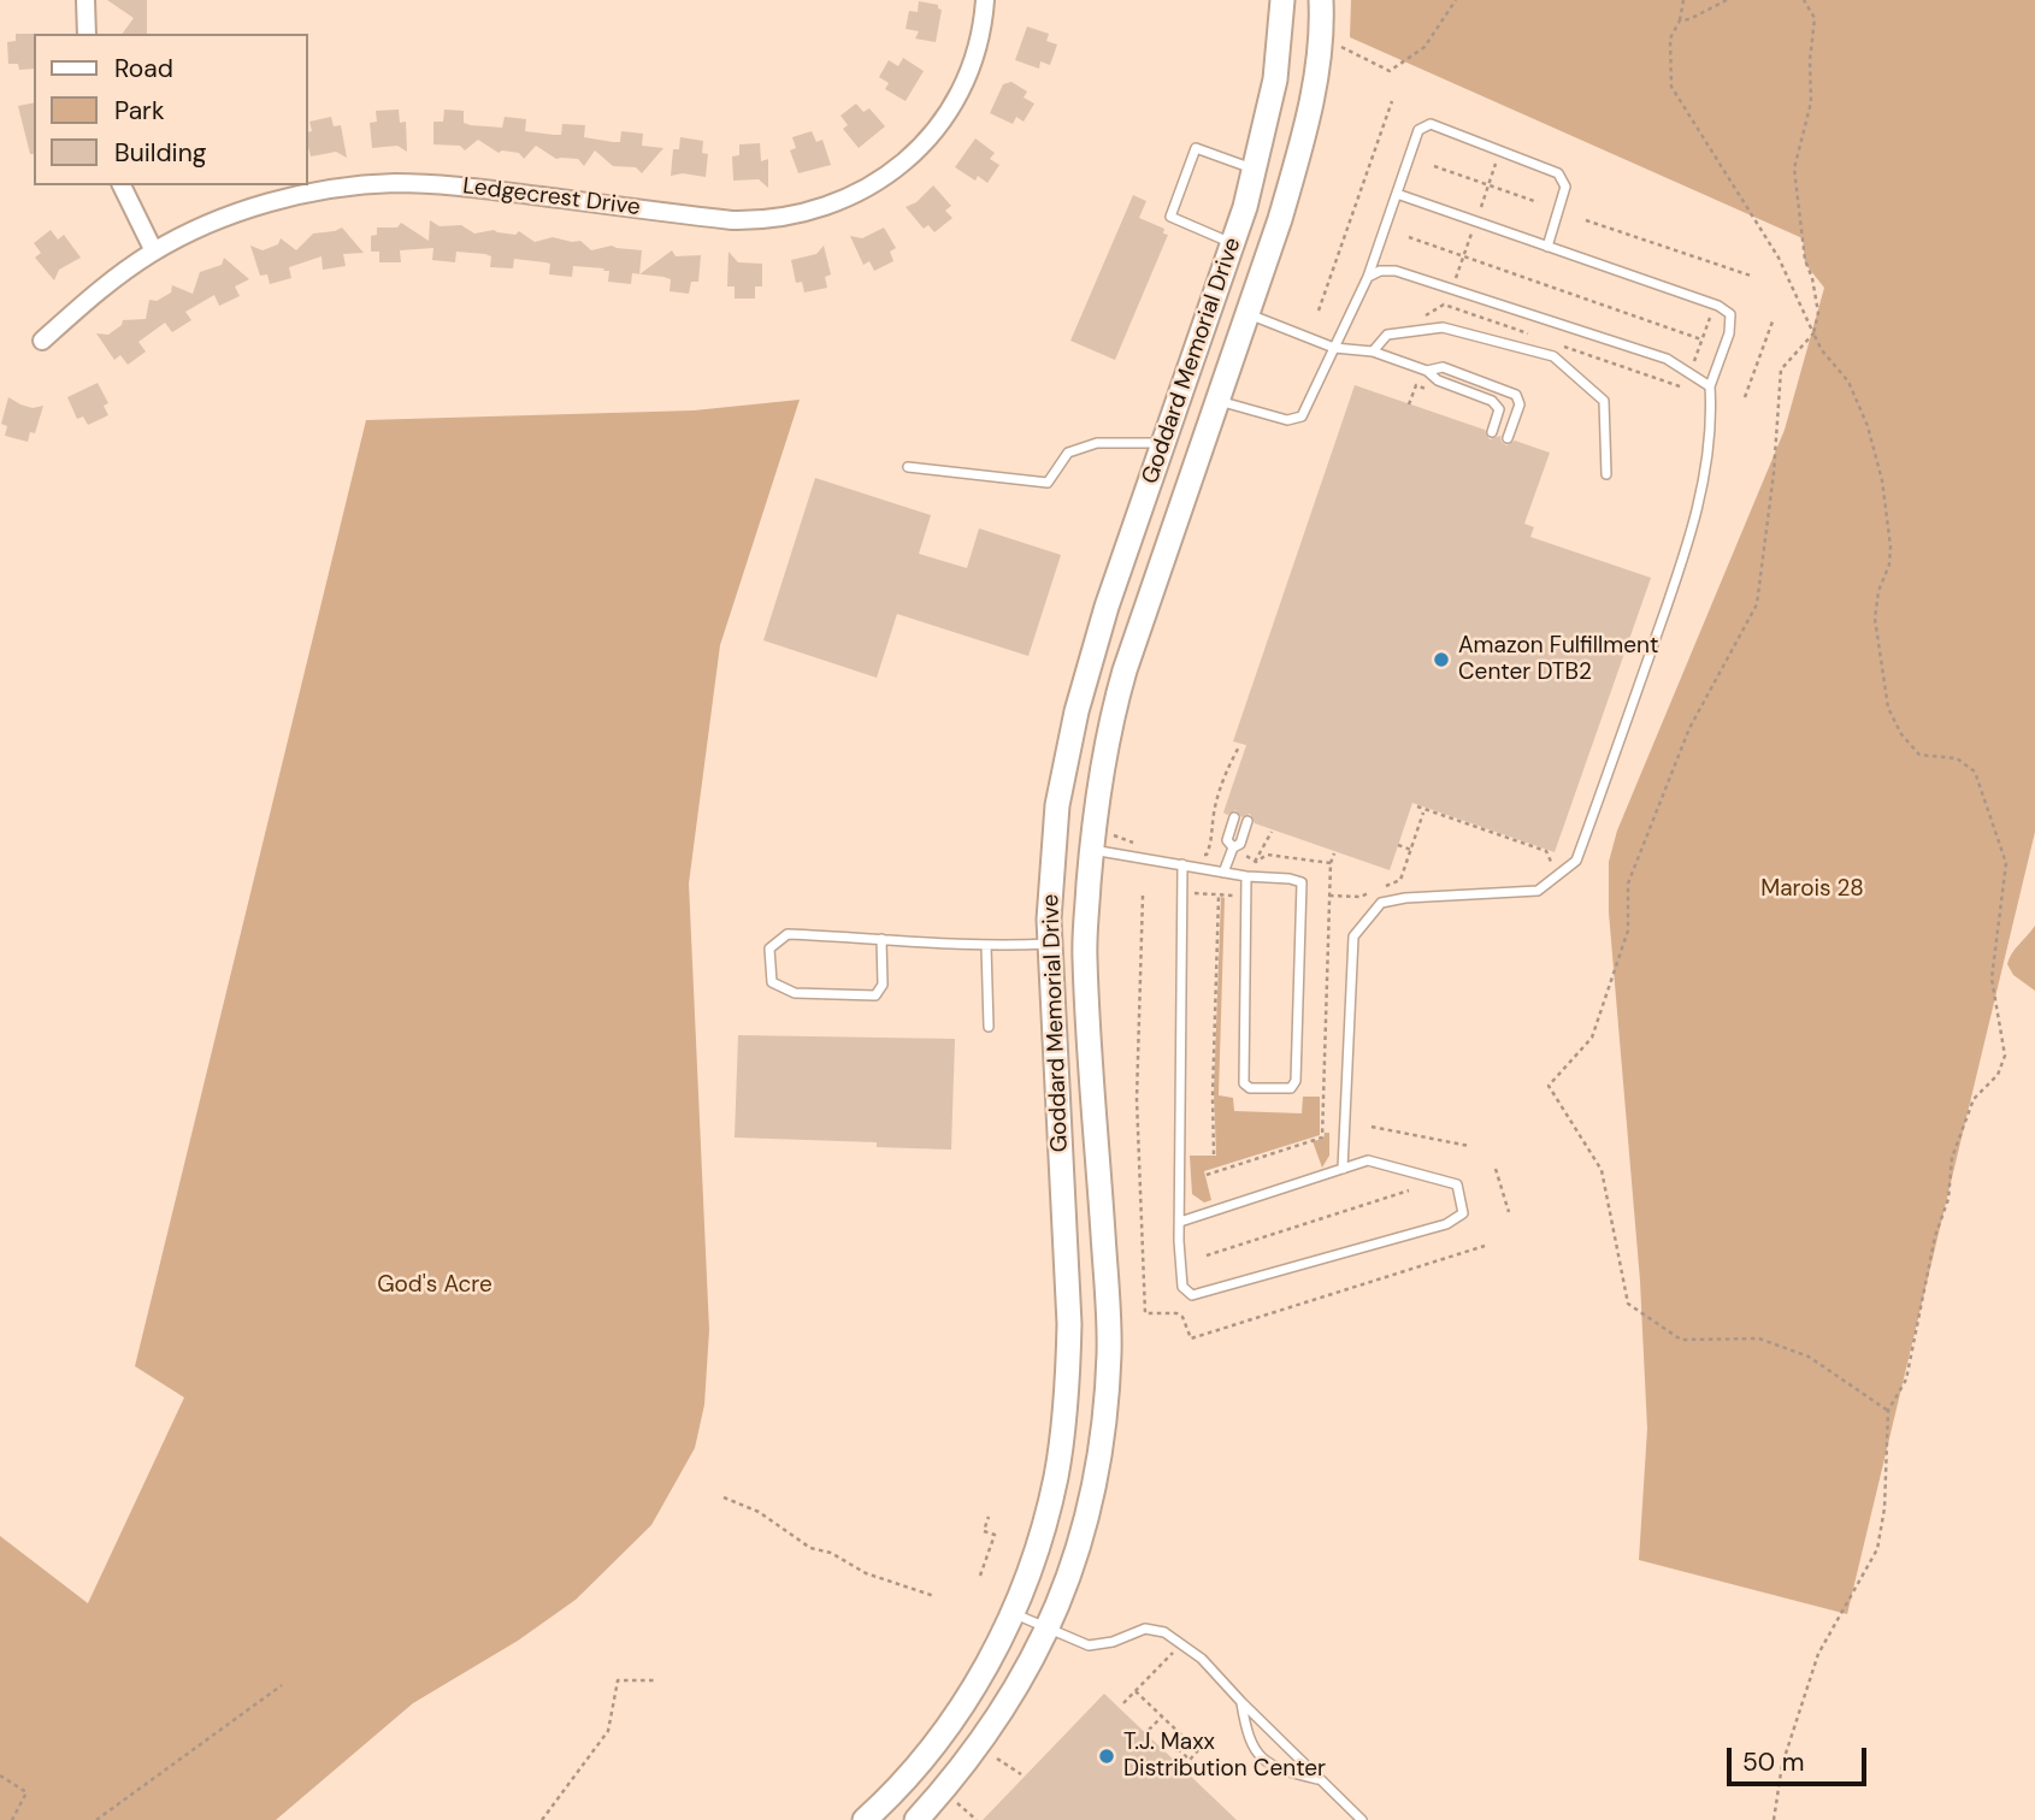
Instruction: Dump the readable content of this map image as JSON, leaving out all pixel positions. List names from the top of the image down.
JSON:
{
  "streets": {
    "main road": ["Goddard Memorial Drive"],
    "street": ["Ledgecrest Drive"]
  },
  "parks": ["Marois 28", "God's Acre"],
  "places": ["Amazon Fulfillment Center DTB2", "T.J. Maxx Distribution Center"],
  "legend": ["Road", "Park", "Building"],
  "scale_bar": "50 m"
}
